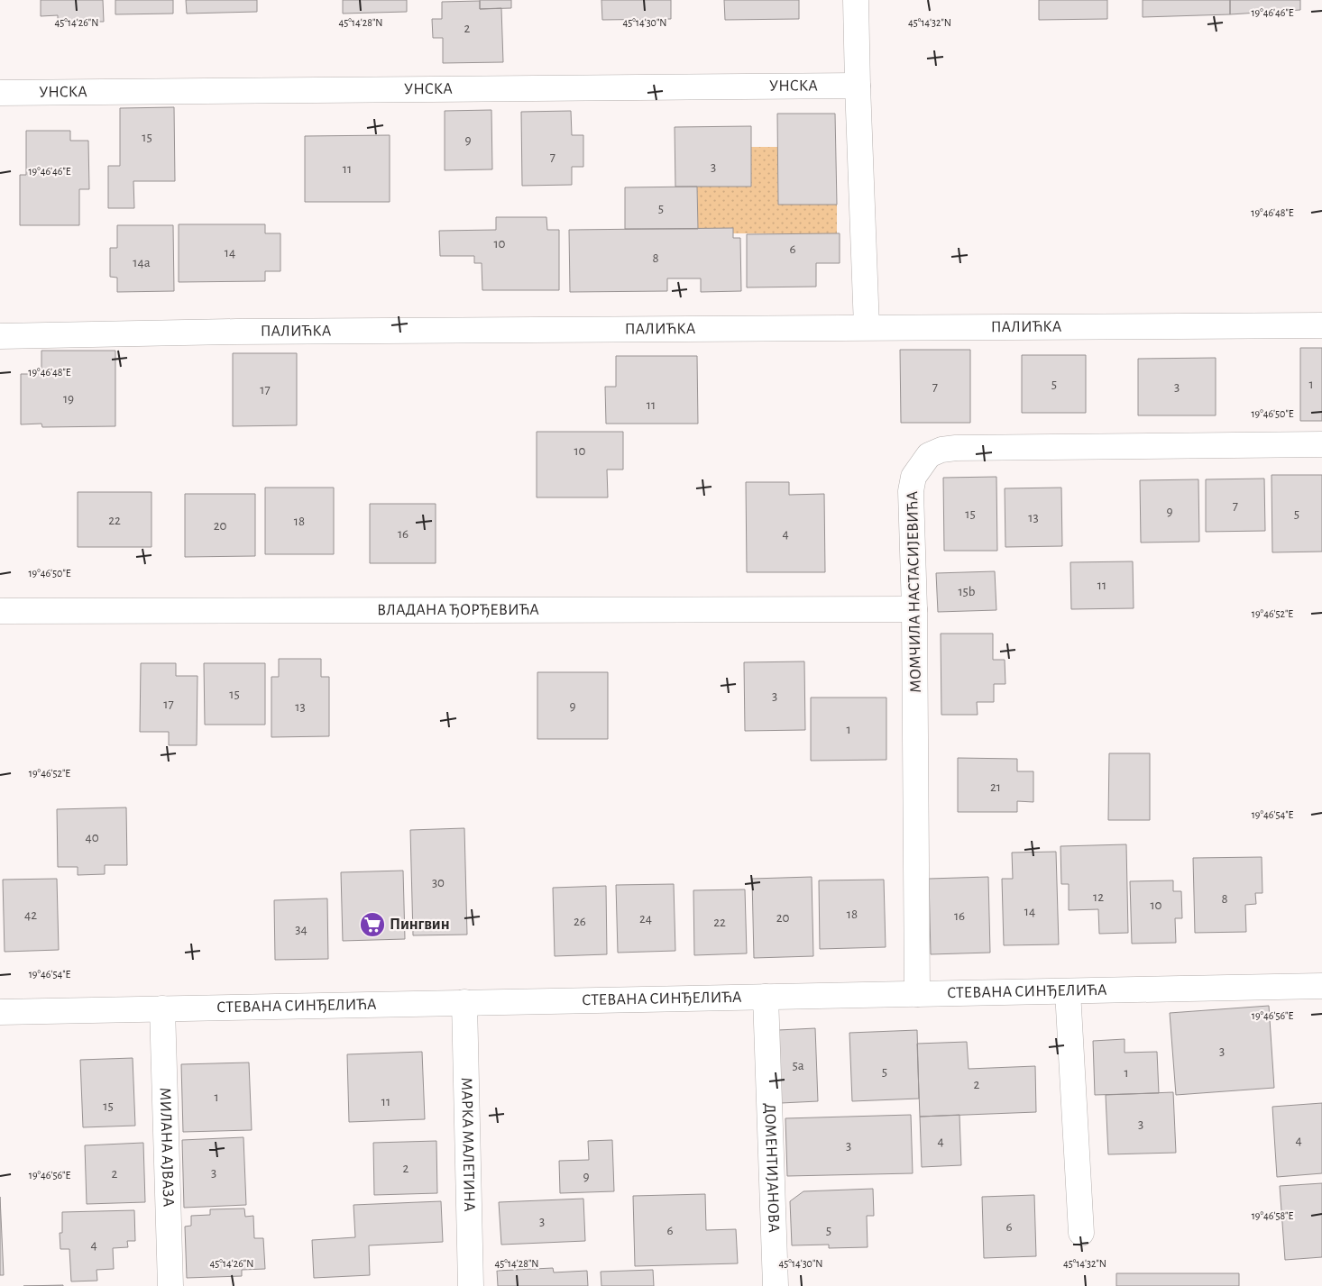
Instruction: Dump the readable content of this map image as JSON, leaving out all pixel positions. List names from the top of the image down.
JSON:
{
  "streets": {
    "street": [
      "УНСКА",
      "ПАЛИЋКА",
      "МОМЧИЛА НАСТАСИЈЕВИЋА",
      "ВЛАДАНА ЂОРЂЕВИЋА",
      "СТЕВАНА СИНЂЕЛИЋА",
      "МАРКА МАЛЕТИНА",
      "МИЛАНА АЈВАЗА",
      "ДОМЕНТИЈАНОВА"
    ]
  },
  "crossings": [
    ["МОМЧИЛА НАСТАСИЈЕВИЋА", "ВЛАДАНА ЂОРЂЕВИЋА"],
    ["МОМЧИЛА НАСТАСИЈЕВИЋА", "СТЕВАНА СИНЂЕЛИЋА"],
    ["СТЕВАНА СИНЂЕЛИЋА", "МАРКА МАЛЕТИНА"],
    ["СТЕВАНА СИНЂЕЛИЋА", "МИЛАНА АЈВАЗА"],
    ["СТЕВАНА СИНЂЕЛИЋА", "ДОМЕНТИЈАНОВА"]
  ],
  "places": {
    "supermarket": ["Пингвин"]
  },
  "house_numbers": [
    "2",
    "15",
    "9",
    "7",
    "3",
    "11",
    "5",
    "10",
    "6",
    "14",
    "8",
    "14a",
    "5",
    "1",
    "7",
    "3",
    "17",
    "19",
    "11",
    "10",
    "7",
    "9",
    "15",
    "5",
    "13",
    "22",
    "18",
    "20",
    "16",
    "4",
    "11",
    "15b",
    "15",
    "3",
    "17",
    "9",
    "13",
    "1",
    "21",
    "40",
    "30",
    "12",
    "8",
    "10",
    "14",
    "18",
    "42",
    "16",
    "20",
    "24",
    "26",
    "22",
    "34",
    "3",
    "5a",
    "5",
    "1",
    "2",
    "1",
    "11",
    "15",
    "3",
    "4",
    "4",
    "3",
    "2",
    "3",
    "2",
    "9",
    "3",
    "6",
    "6",
    "5",
    "4"
  ],
  "coordinates": [
    "19°46'46\"E",
    "45°14'26\"N",
    "45°14'28\"N",
    "45°14'30\"N",
    "45°14'32\"N",
    "19°46'48\"E",
    "19°46'50\"E",
    "19°46'52\"E",
    "19°46'54\"E",
    "19°46'56\"E",
    "19°46'58\"E"
  ]
}
